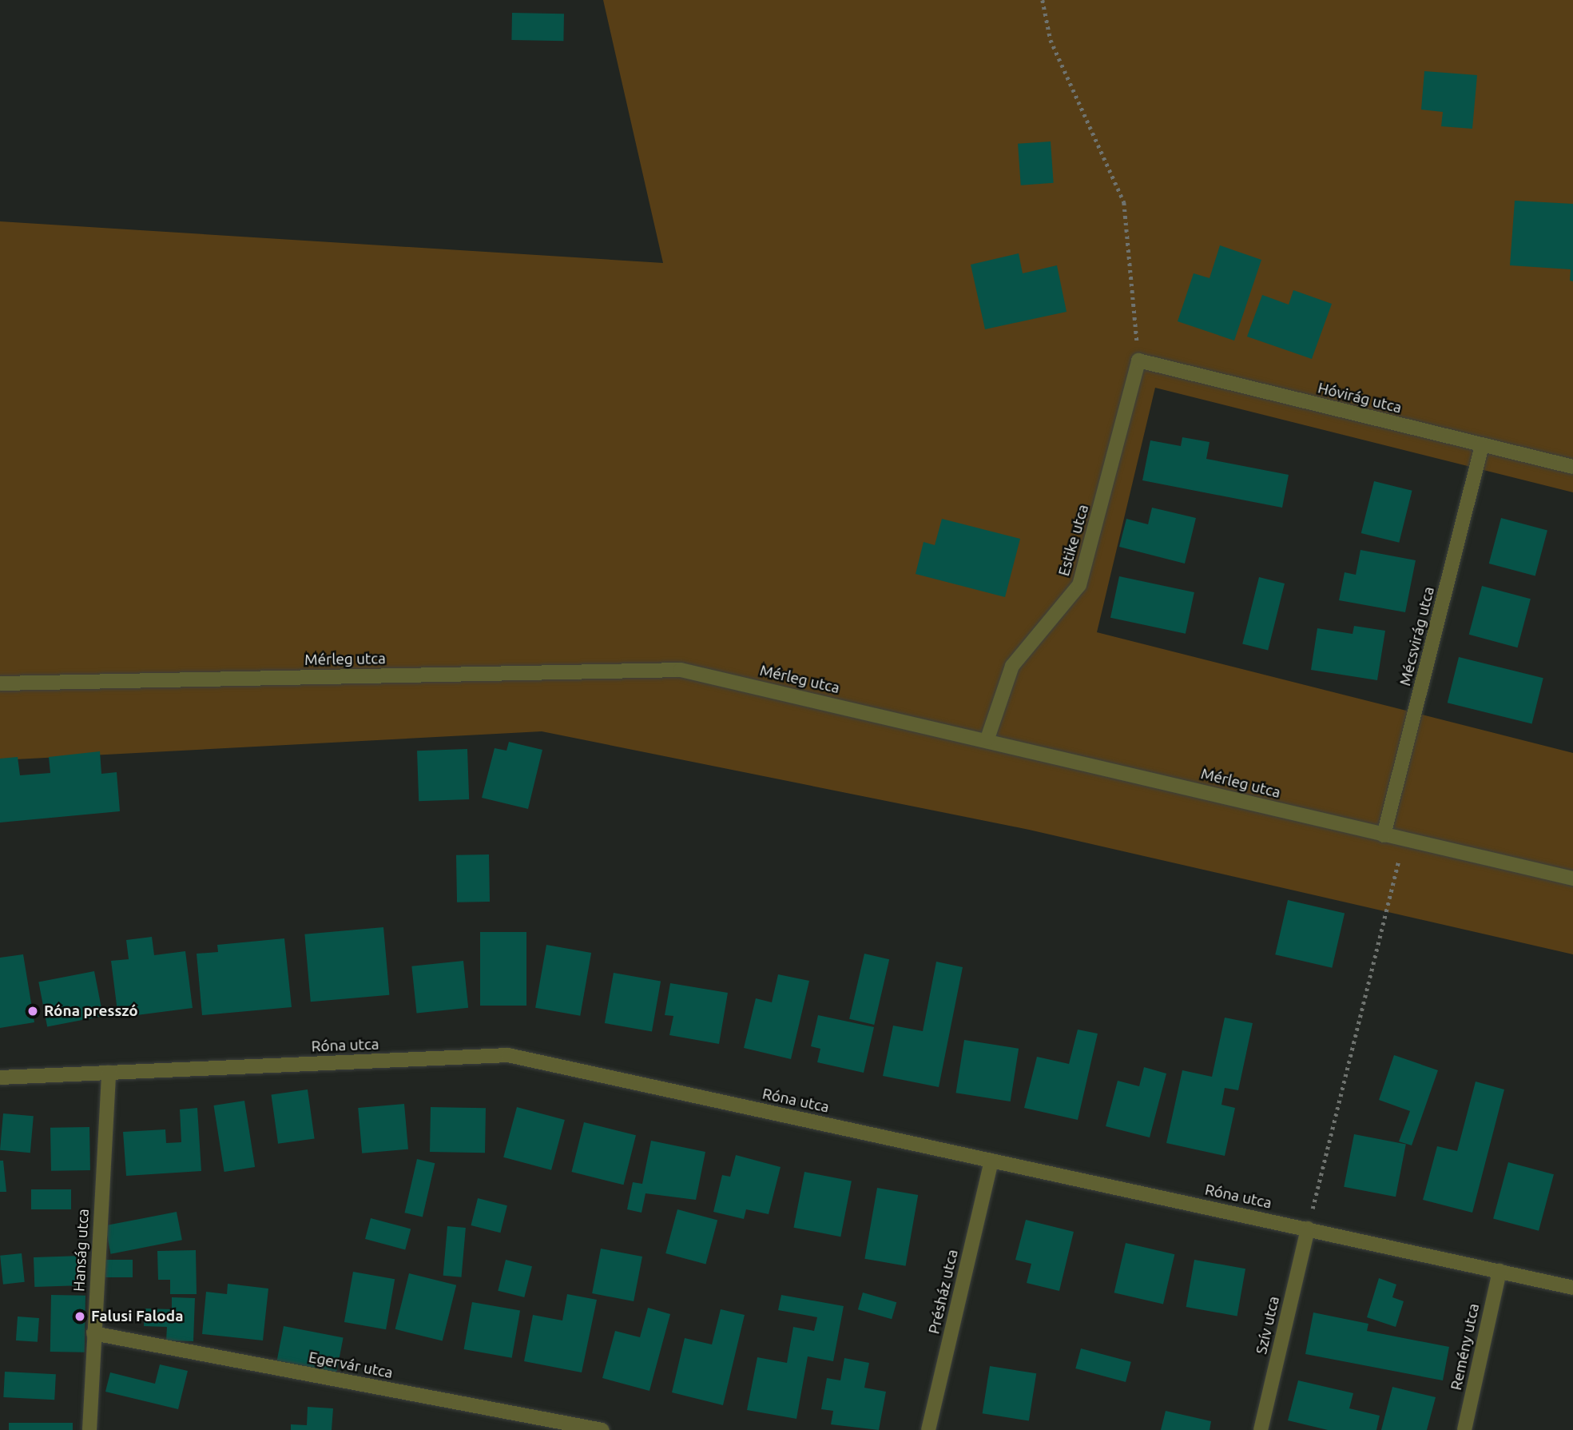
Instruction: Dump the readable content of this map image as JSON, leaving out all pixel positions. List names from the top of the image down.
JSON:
{
  "streets": {
    "street": [
      "Hóvirág utca",
      "Estike utca",
      "Mécsvirág utca",
      "Mérleg utca",
      "Róna utca",
      "Hanság utca",
      "Présház utca",
      "Szív utca",
      "Remény utca",
      "Egervár utca"
    ]
  },
  "crossings": [
    ["Hóvirág utca", "Estike utca"],
    ["Hóvirág utca", "Mécsvirág utca"],
    ["Estike utca", "Mérleg utca"],
    ["Mécsvirág utca", "Mérleg utca"],
    ["Róna utca", "Hanság utca"],
    ["Róna utca", "Présház utca"],
    ["Róna utca", "Szív utca"],
    ["Róna utca", "Remény utca"],
    ["Hanság utca", "Egervár utca"]
  ],
  "places": ["Róna presszó", "Falusi Faloda"]
}
